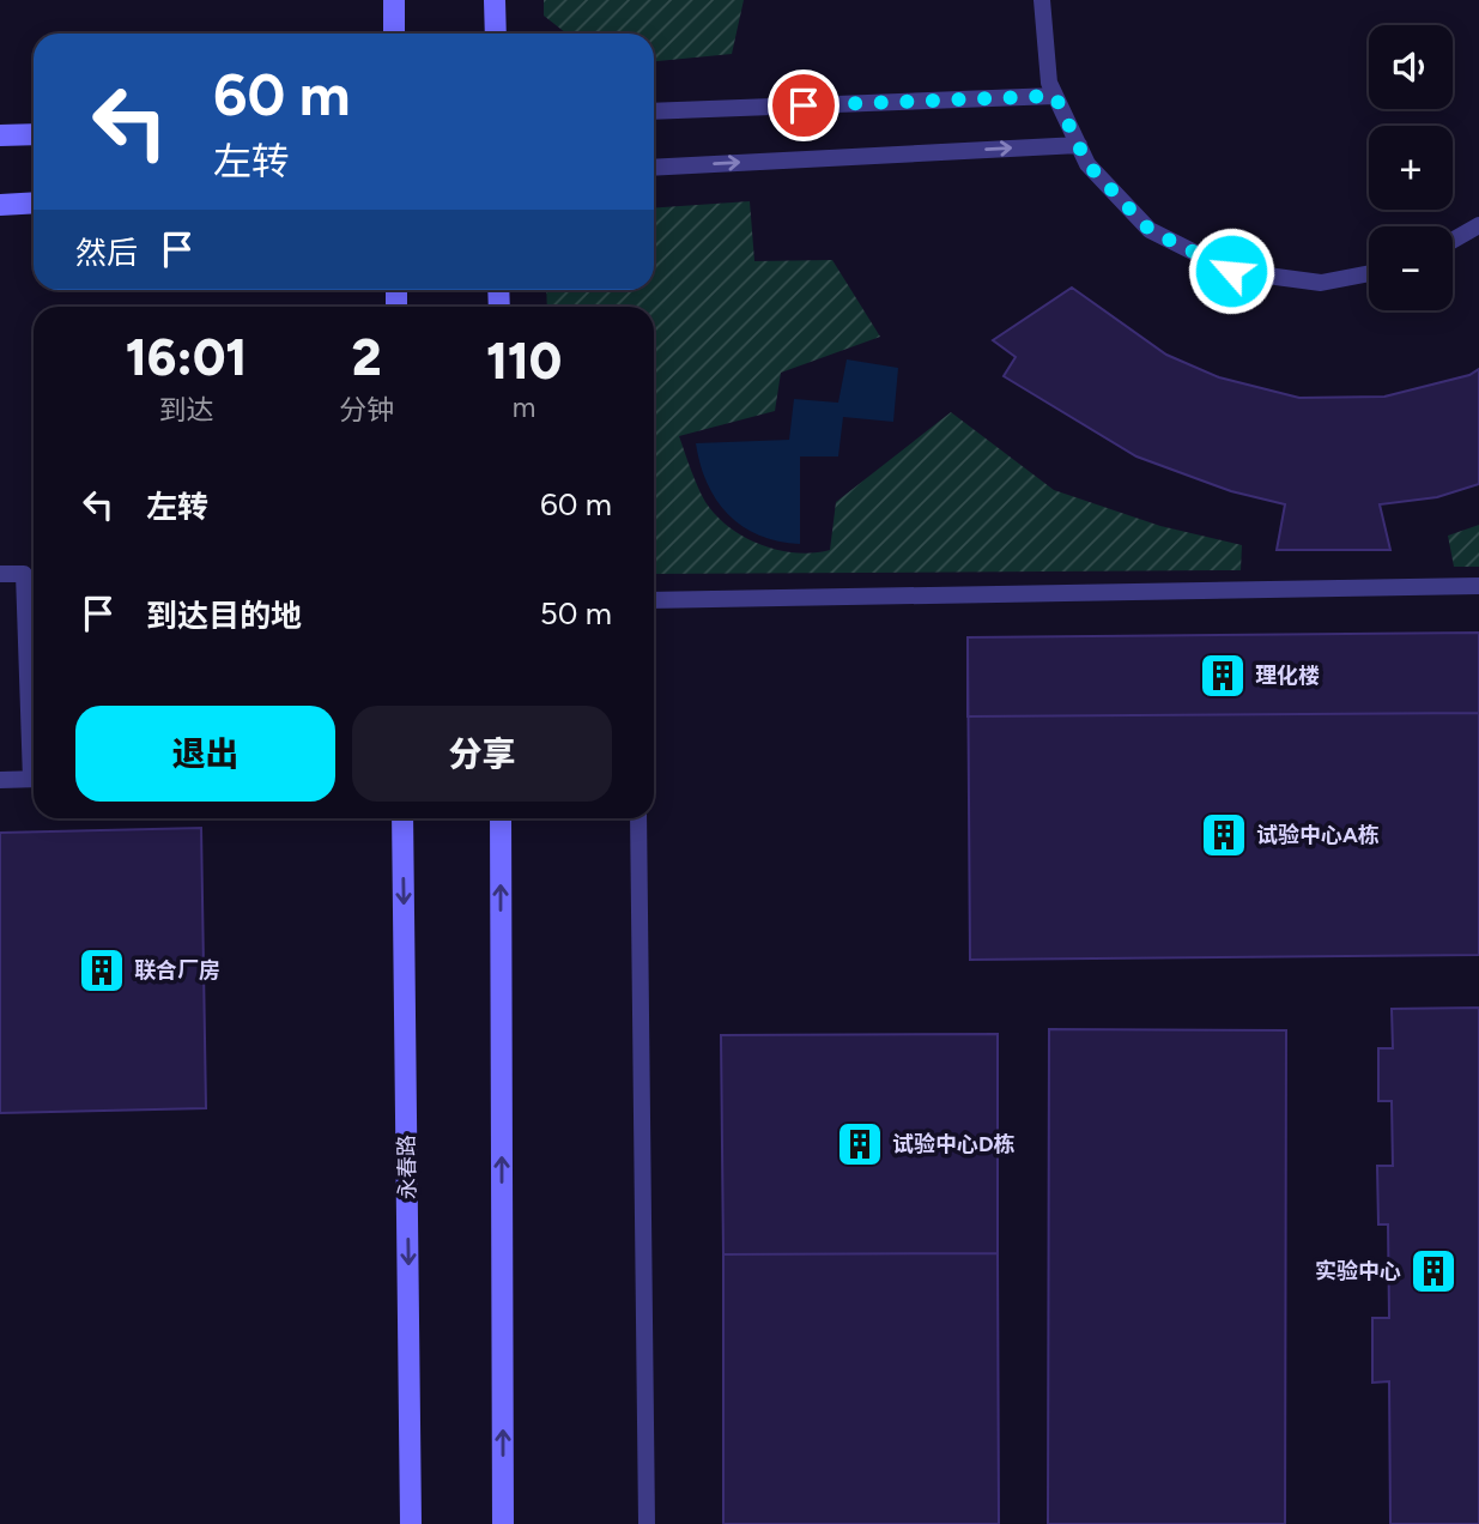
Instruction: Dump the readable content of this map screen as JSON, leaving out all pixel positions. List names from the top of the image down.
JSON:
{
  "streets": {
    "main road": ["永春路"]
  },
  "places": {
    "building": [
      "理化楼",
      "试验中心A栋",
      "联合厂房",
      "试验中心D栋",
      "实验中心"
    ]
  },
  "page": {
    "map_buttons": ["+", "−"],
    "turn": ["60 m", "左转"],
    "then": "然后",
    "eta": [
      "16:01",
      "到达",
      "2",
      "分钟",
      "110",
      "m"
    ],
    "list": [
      {
        "name": "左转",
        "value": "60 m"
      },
      {
        "name": "到达目的地",
        "value": "50 m"
      }
    ],
    "buttons": ["退出", "分享"]
  }
}
